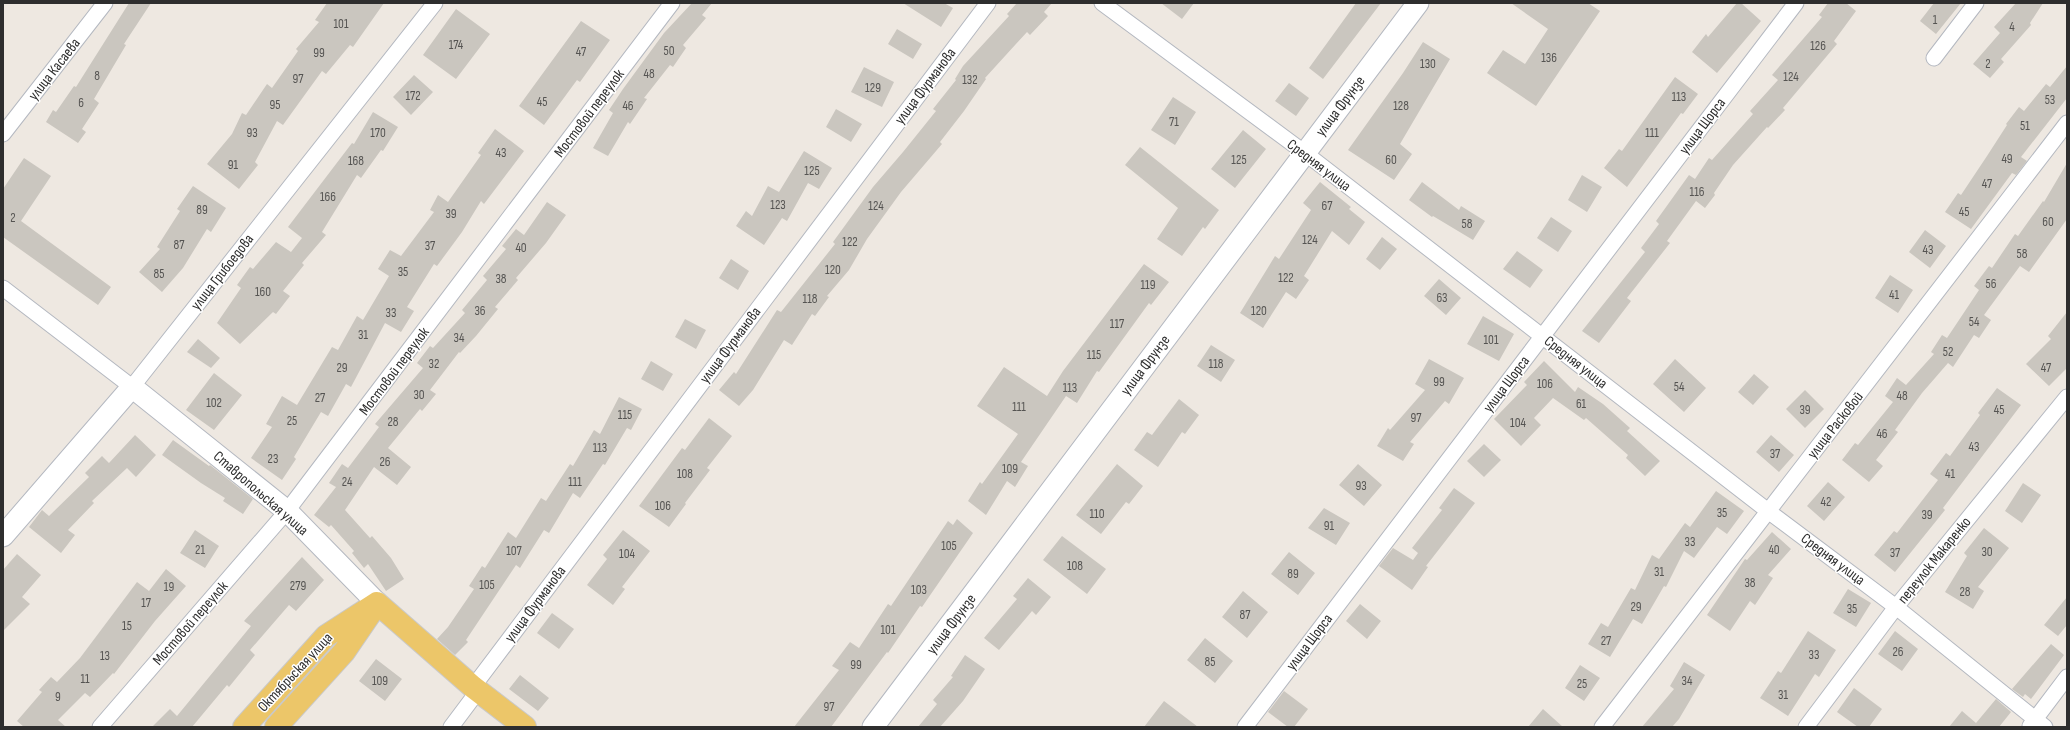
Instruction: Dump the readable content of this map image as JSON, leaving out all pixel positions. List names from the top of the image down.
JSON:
{
  "streets": {
    "main road": ["Ставропольская улица", "Октябрьская улица"],
    "street": [
      "улица Касаева",
      "улица Фурманова",
      "улица Фрунзе",
      "Мостовой переулок",
      "улица Щорса",
      "Средняя улица",
      "улица Грибоедова",
      "улица Расковой",
      "переулок Макаренко"
    ]
  },
  "crossings": [
    ["улица Фурманова", "Ставропольская улица"],
    ["улица Фрунзе", "Средняя улица"],
    ["Мостовой переулок", "Ставропольская улица"],
    ["улица Щорса", "Средняя улица"],
    ["Средняя улица", "улица Расковой"],
    ["Средняя улица", "переулок Макаренко"],
    ["улица Грибоедова", "Ставропольская улица"],
    ["Ставропольская улица", "Октябрьская улица"]
  ],
  "house_numbers": [
    "1",
    "101",
    "4",
    "174",
    "126",
    "50",
    "47",
    "99",
    "136",
    "130",
    "2",
    "48",
    "8",
    "124",
    "97",
    "132",
    "129",
    "172",
    "113",
    "53",
    "45",
    "6",
    "95",
    "46",
    "128",
    "71",
    "51",
    "93",
    "170",
    "111",
    "43",
    "49",
    "125",
    "60",
    "168",
    "91",
    "125",
    "47",
    "116",
    "166",
    "123",
    "124",
    "67",
    "89",
    "45",
    "39",
    "2",
    "60",
    "58",
    "124",
    "122",
    "87",
    "37",
    "40",
    "43",
    "58",
    "120",
    "35",
    "85",
    "122",
    "38",
    "56",
    "119",
    "160",
    "41",
    "63",
    "118",
    "36",
    "120",
    "33",
    "54",
    "117",
    "31",
    "34",
    "101",
    "52",
    "115",
    "32",
    "118",
    "29",
    "47",
    "99",
    "106",
    "54",
    "113",
    "30",
    "48",
    "27",
    "102",
    "61",
    "111",
    "39",
    "45",
    "115",
    "97",
    "25",
    "28",
    "104",
    "46",
    "43",
    "113",
    "37",
    "23",
    "26",
    "109",
    "108",
    "41",
    "24",
    "111",
    "93",
    "42",
    "106",
    "35",
    "110",
    "39",
    "91",
    "33",
    "105",
    "21",
    "40",
    "107",
    "30",
    "37",
    "104",
    "108",
    "31",
    "89",
    "38",
    "105",
    "279",
    "19",
    "103",
    "28",
    "17",
    "29",
    "35",
    "87",
    "15",
    "101",
    "27",
    "26",
    "33",
    "13",
    "85",
    "99",
    "11",
    "109",
    "34",
    "25",
    "31",
    "9",
    "97"
  ]
}
